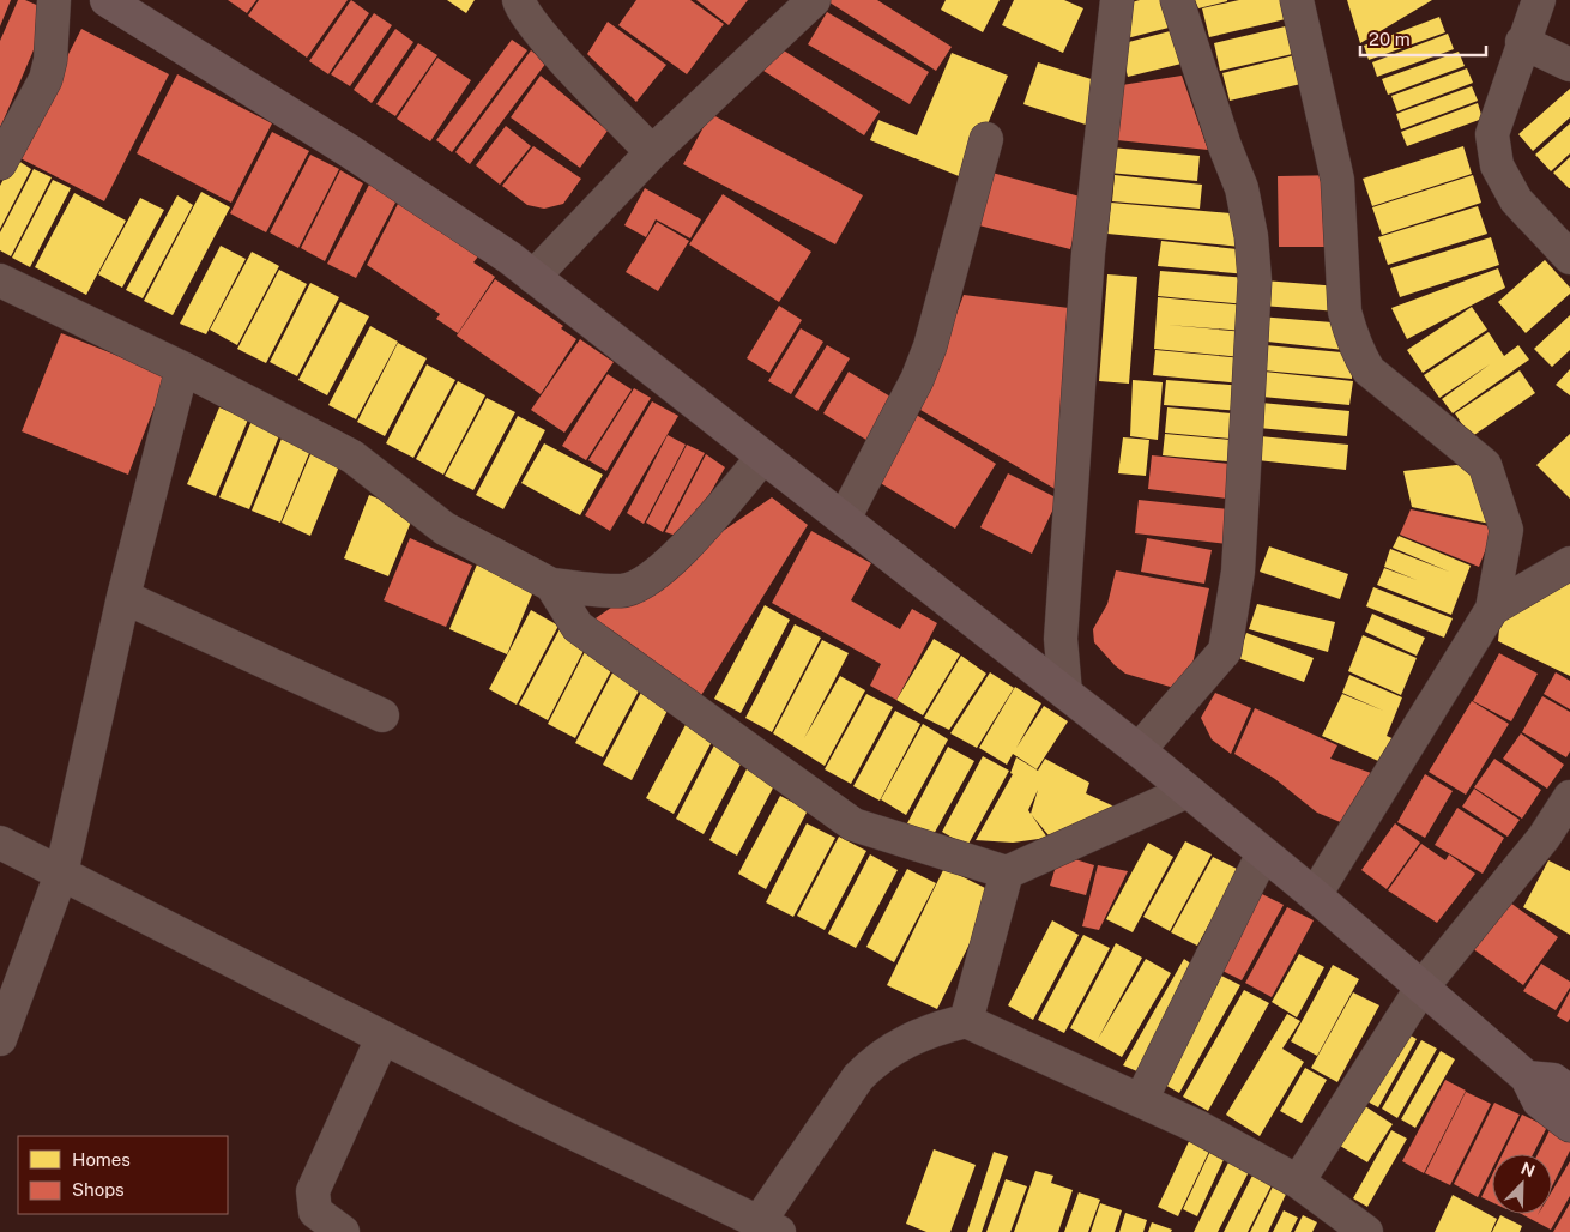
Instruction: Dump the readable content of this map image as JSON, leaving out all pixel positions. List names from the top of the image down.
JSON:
{
  "legend": ["Homes", "Shops"],
  "scale_bar": "20 m",
  "north": "top right"
}
